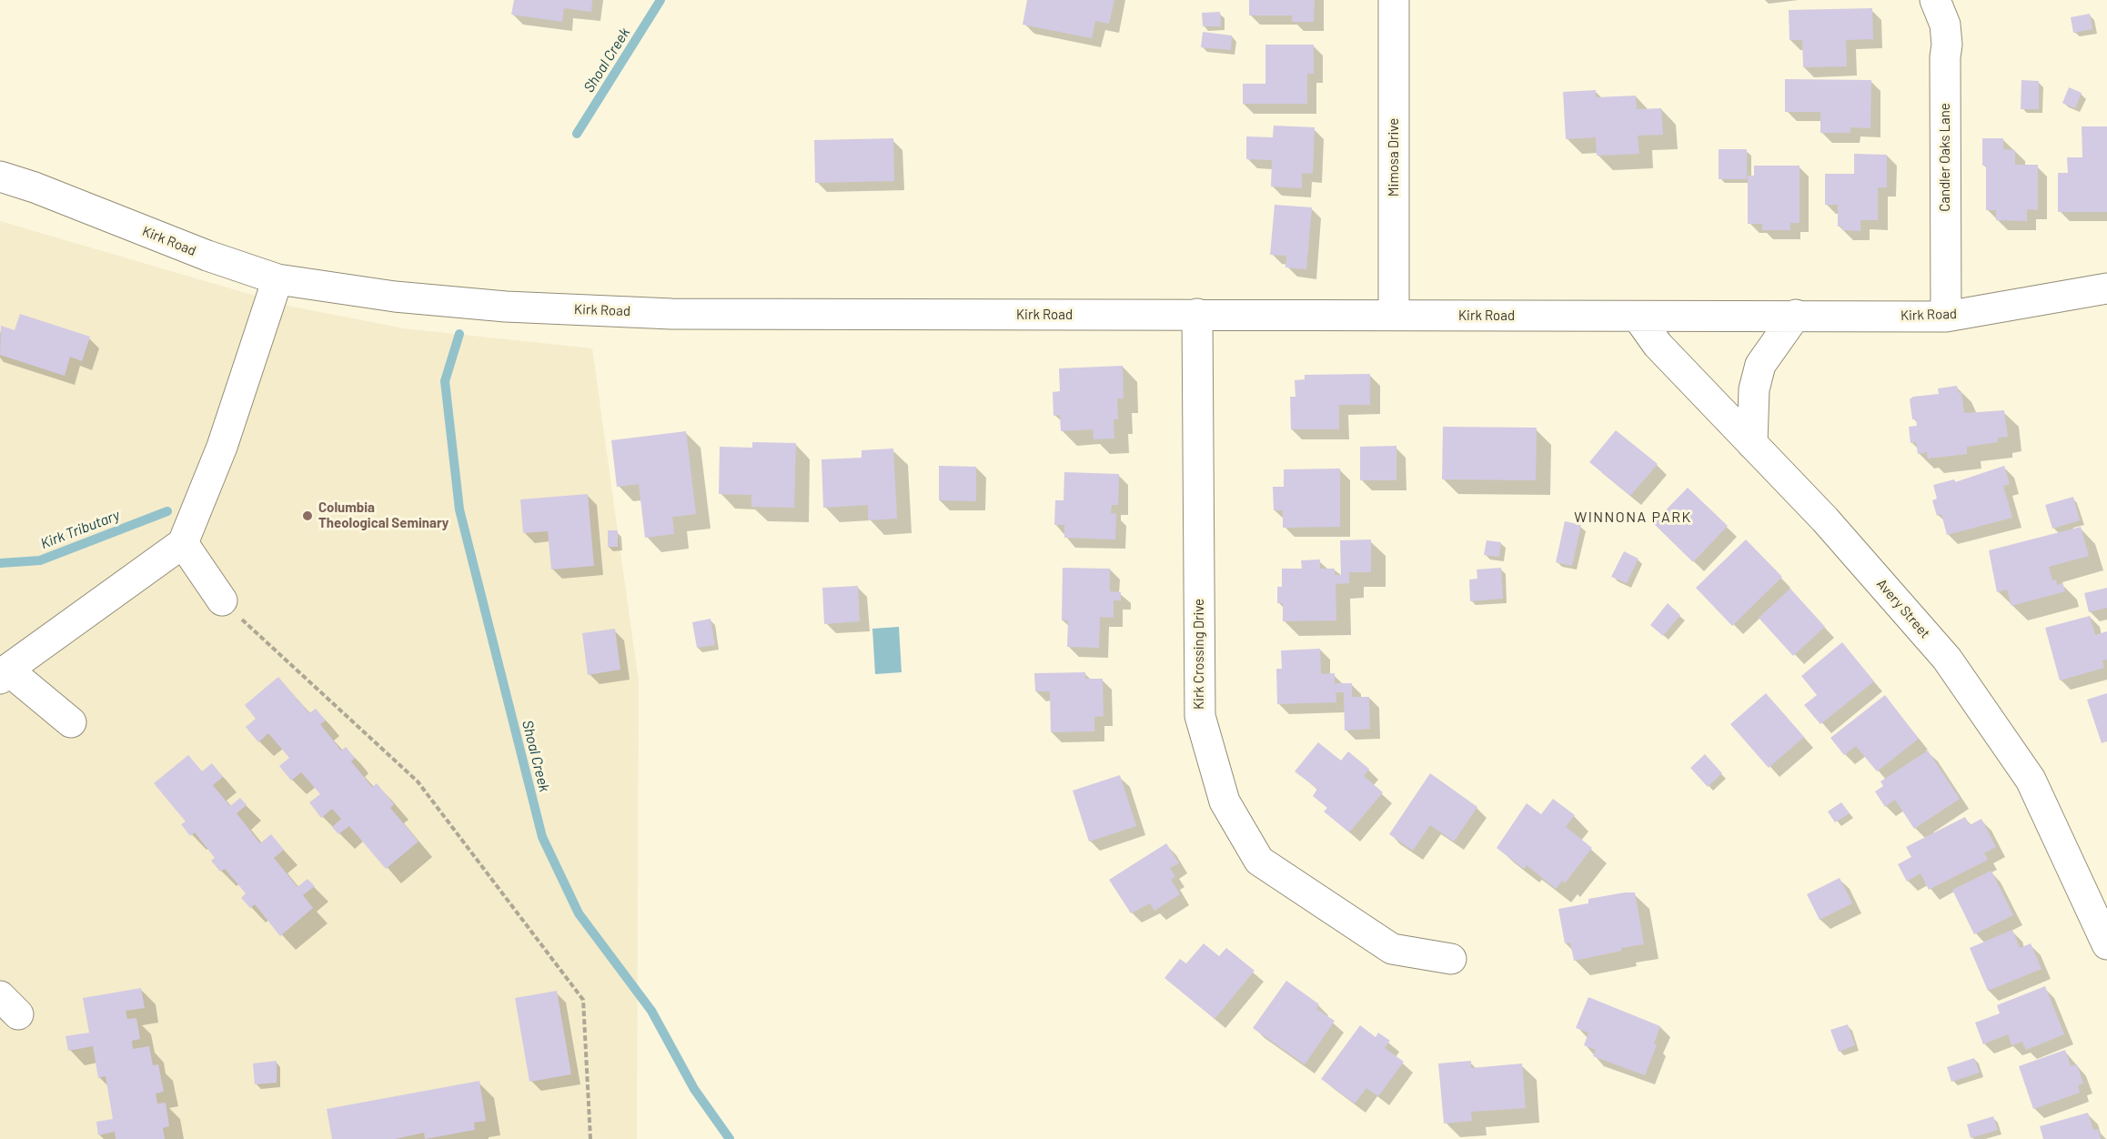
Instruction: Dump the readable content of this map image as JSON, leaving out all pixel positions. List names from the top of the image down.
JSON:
{
  "streets": {
    "street": [
      "Mimosa Drive",
      "Candler Oaks Lane",
      "Kirk Road",
      "Avery Street",
      "Kirk Crossing Drive"
    ]
  },
  "crossings": [
    ["Mimosa Drive", "Kirk Road"],
    ["Candler Oaks Lane", "Kirk Road"],
    ["Kirk Road", "Avery Street"],
    ["Kirk Road", "Kirk Crossing Drive"]
  ],
  "districts": ["WINNONA PARK"],
  "water": ["Shoal Creek", "Kirk Tributary"],
  "places": ["Columbia Theological Seminary"]
}
